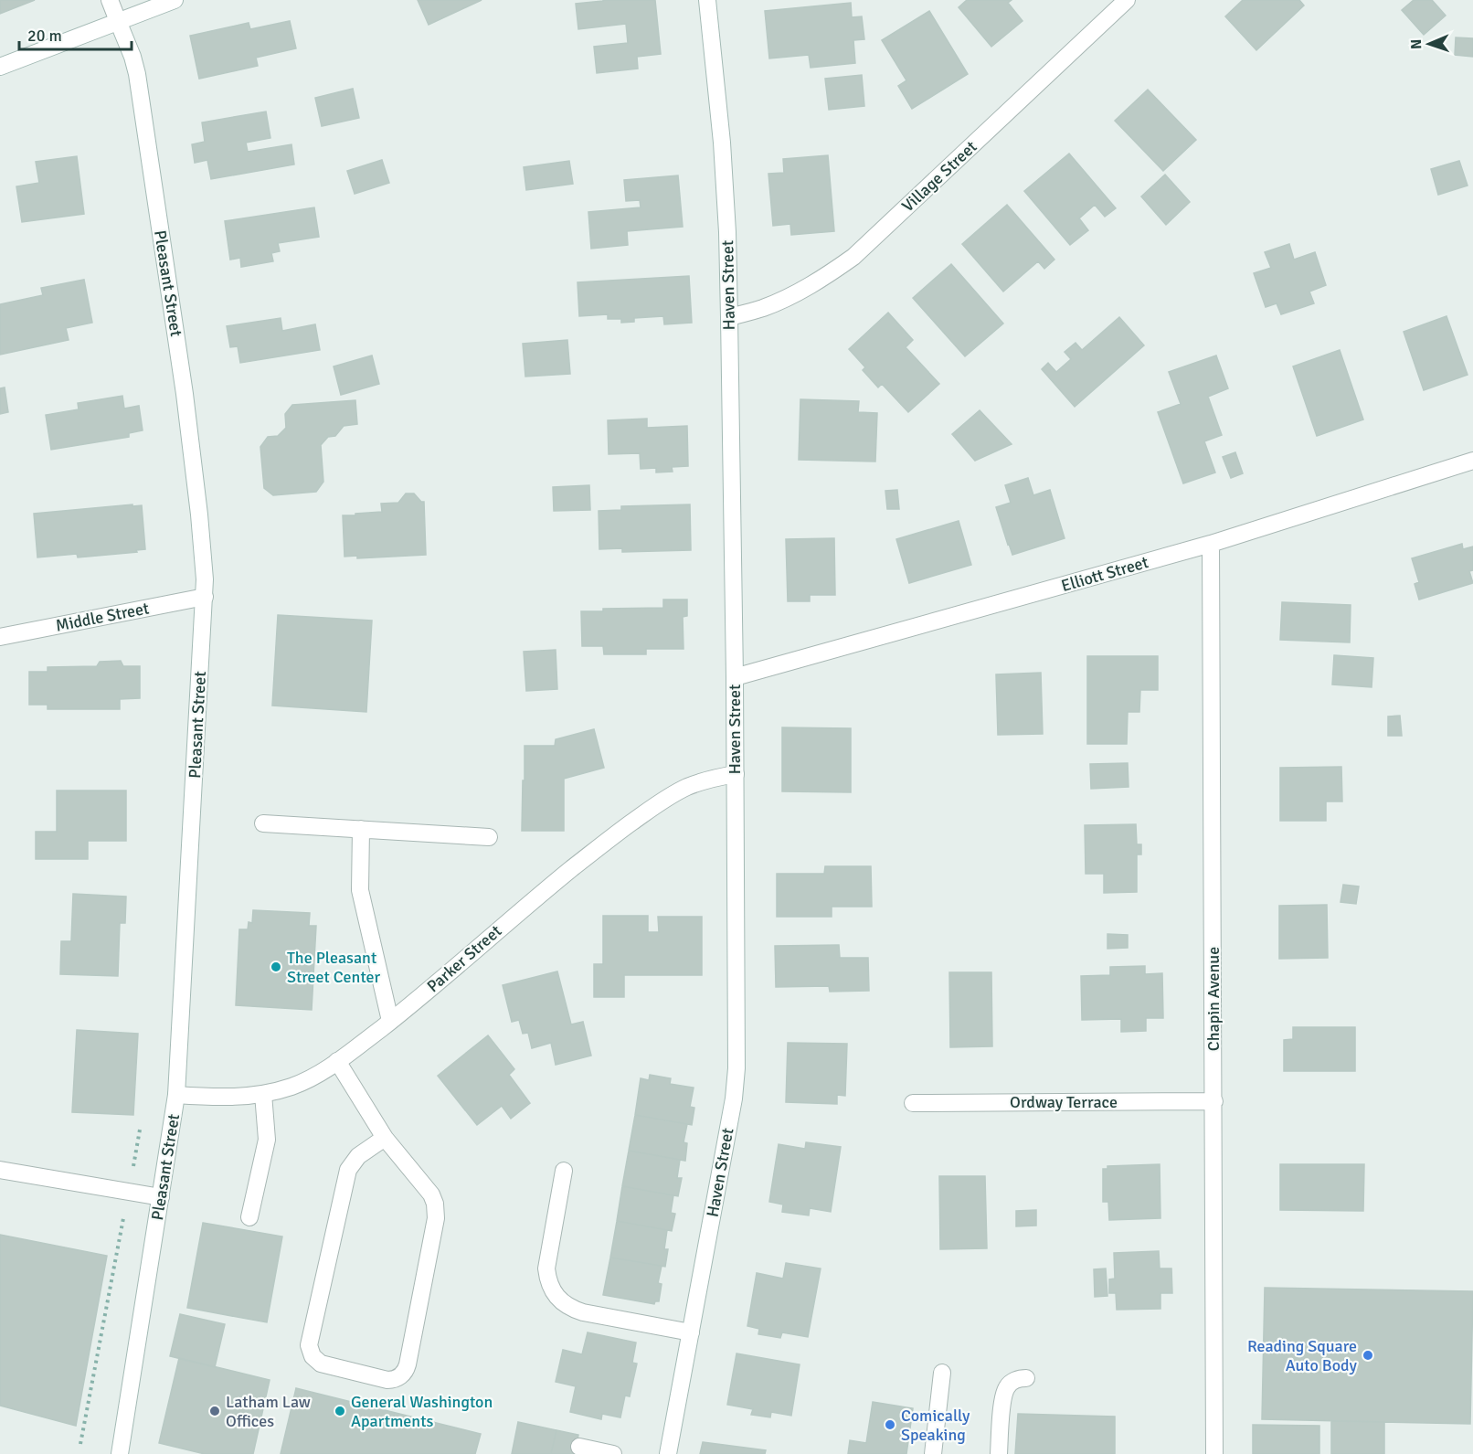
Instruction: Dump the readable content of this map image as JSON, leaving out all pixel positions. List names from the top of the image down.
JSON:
{
  "streets": {
    "street": [
      "Village Street",
      "Pleasant Street",
      "Haven Street",
      "Elliott Street",
      "Middle Street",
      "Parker Street",
      "Chapin Avenue",
      "Ordway Terrace"
    ]
  },
  "crossings": [
    ["Village Street", "Haven Street"],
    ["Pleasant Street", "Middle Street"],
    ["Pleasant Street", "Parker Street"],
    ["Haven Street", "Elliott Street"],
    ["Haven Street", "Parker Street"],
    ["Elliott Street", "Chapin Avenue"],
    ["Chapin Avenue", "Ordway Terrace"]
  ],
  "places": [
    "The Pleasant Street Center",
    "Reading Square Auto Body",
    "Latham Law Offices",
    "General Washington Apartments",
    "Comically Speaking"
  ],
  "scale_bar": "20 m",
  "north": "left"
}
